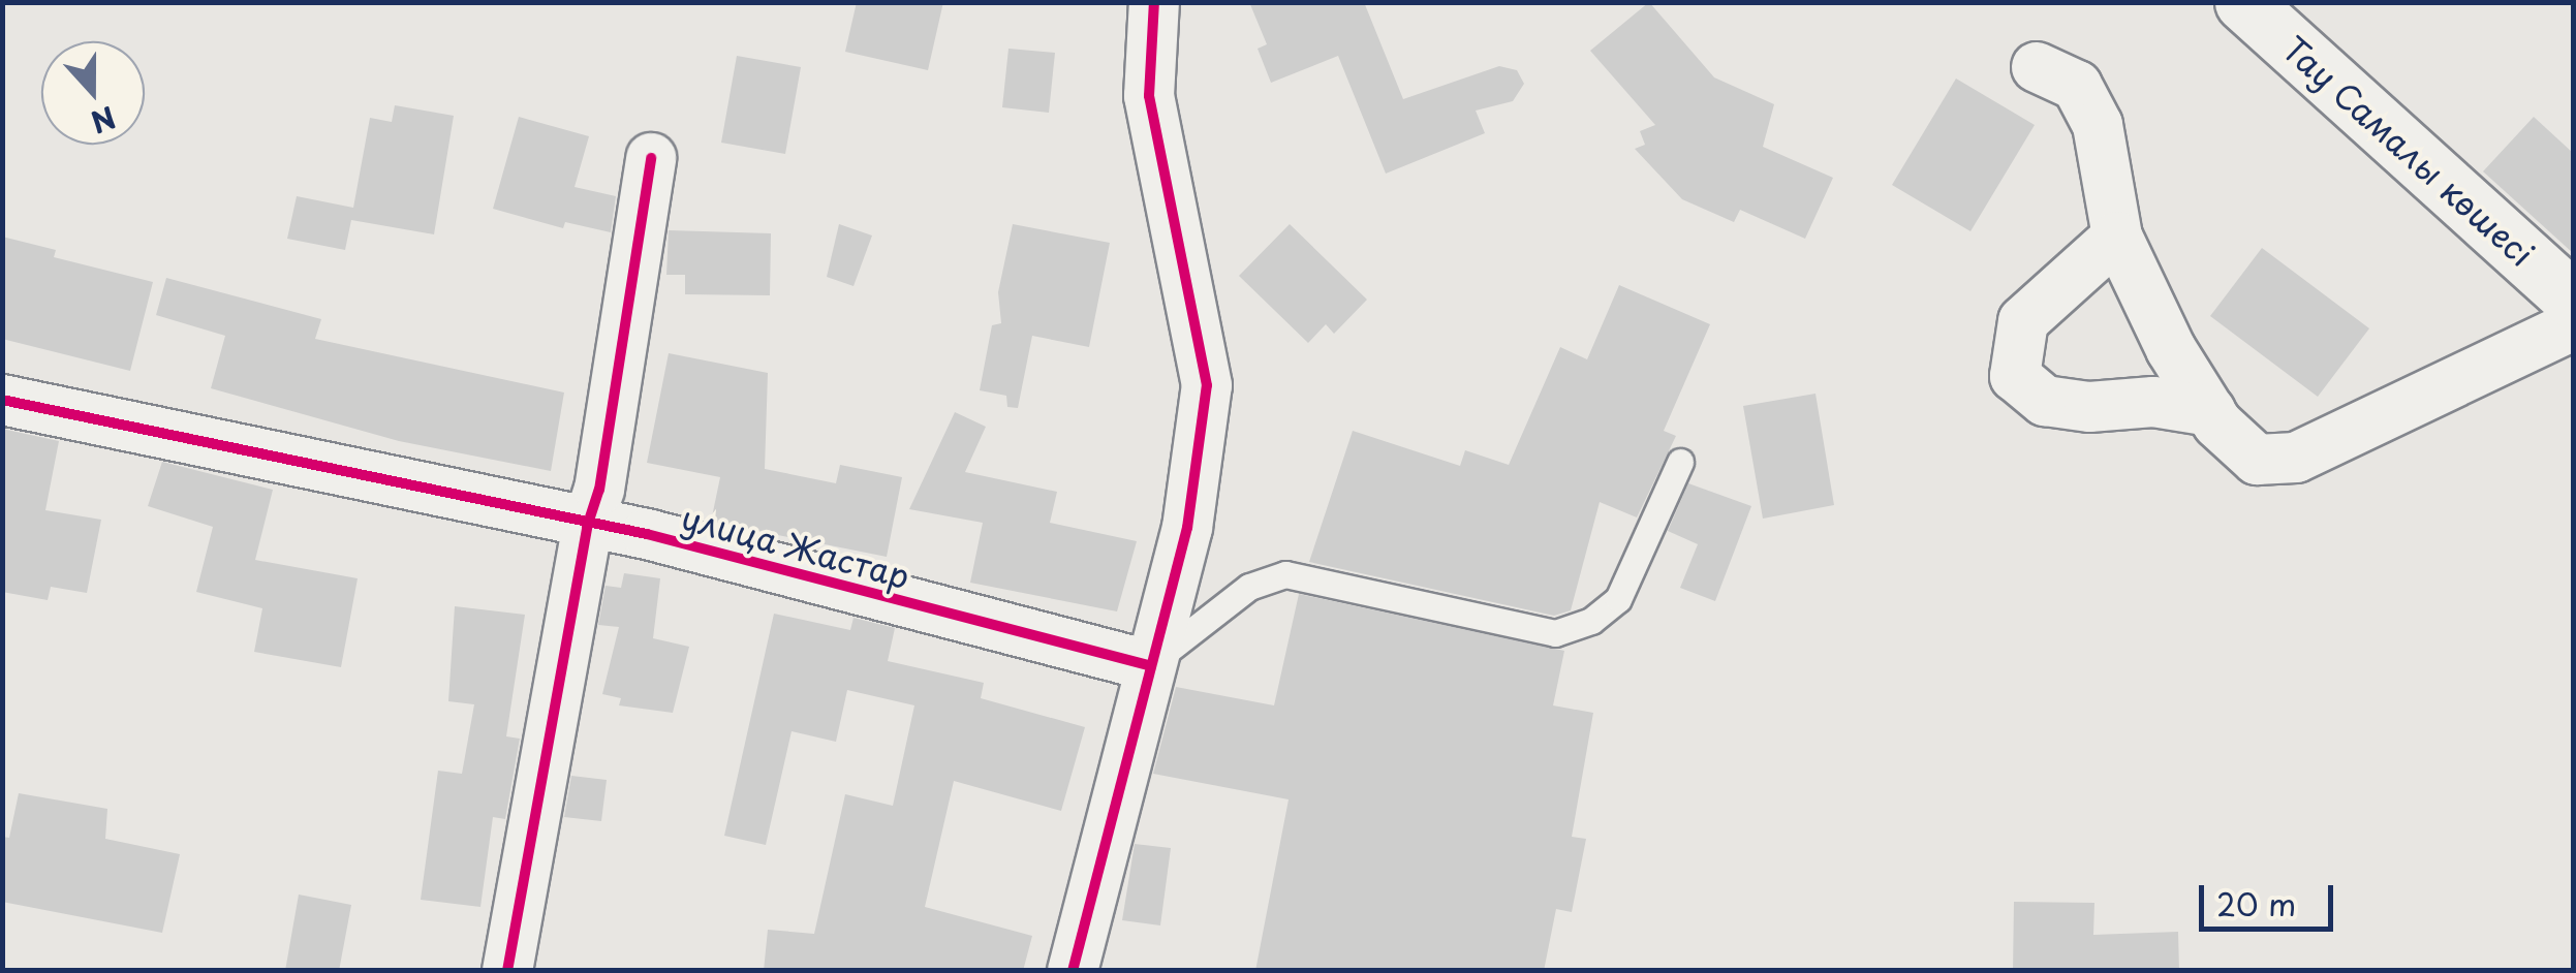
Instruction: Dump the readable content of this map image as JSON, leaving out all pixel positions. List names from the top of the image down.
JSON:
{
  "streets": {
    "street": ["Тау Самалы көшесі", "улица Жастар"]
  },
  "scale_bar": "20 m",
  "north": "bottom"
}
